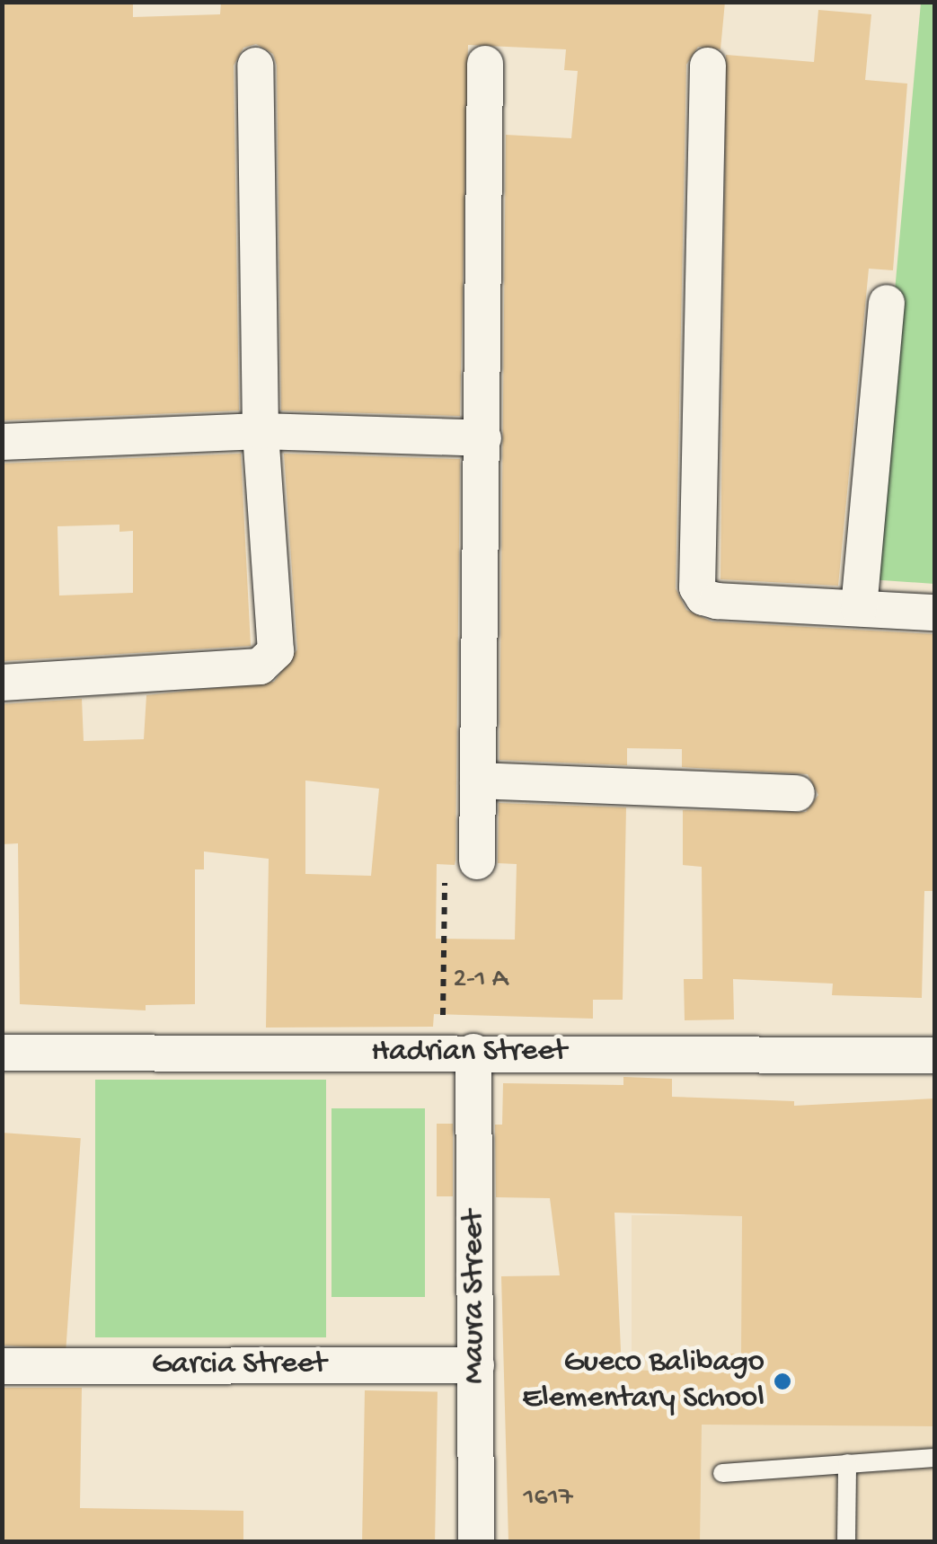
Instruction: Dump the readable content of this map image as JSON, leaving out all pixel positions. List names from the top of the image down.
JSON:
{
  "streets": {
    "street": ["Hadrian Street", "Maura Street", "Garcia Street"]
  },
  "crossings": [
    ["Hadrian Street", "Maura Street"],
    ["Maura Street", "Garcia Street"]
  ],
  "places": ["Gueco Balibago Elementary School"],
  "house_numbers": ["2-1 A", "1617"]
}
